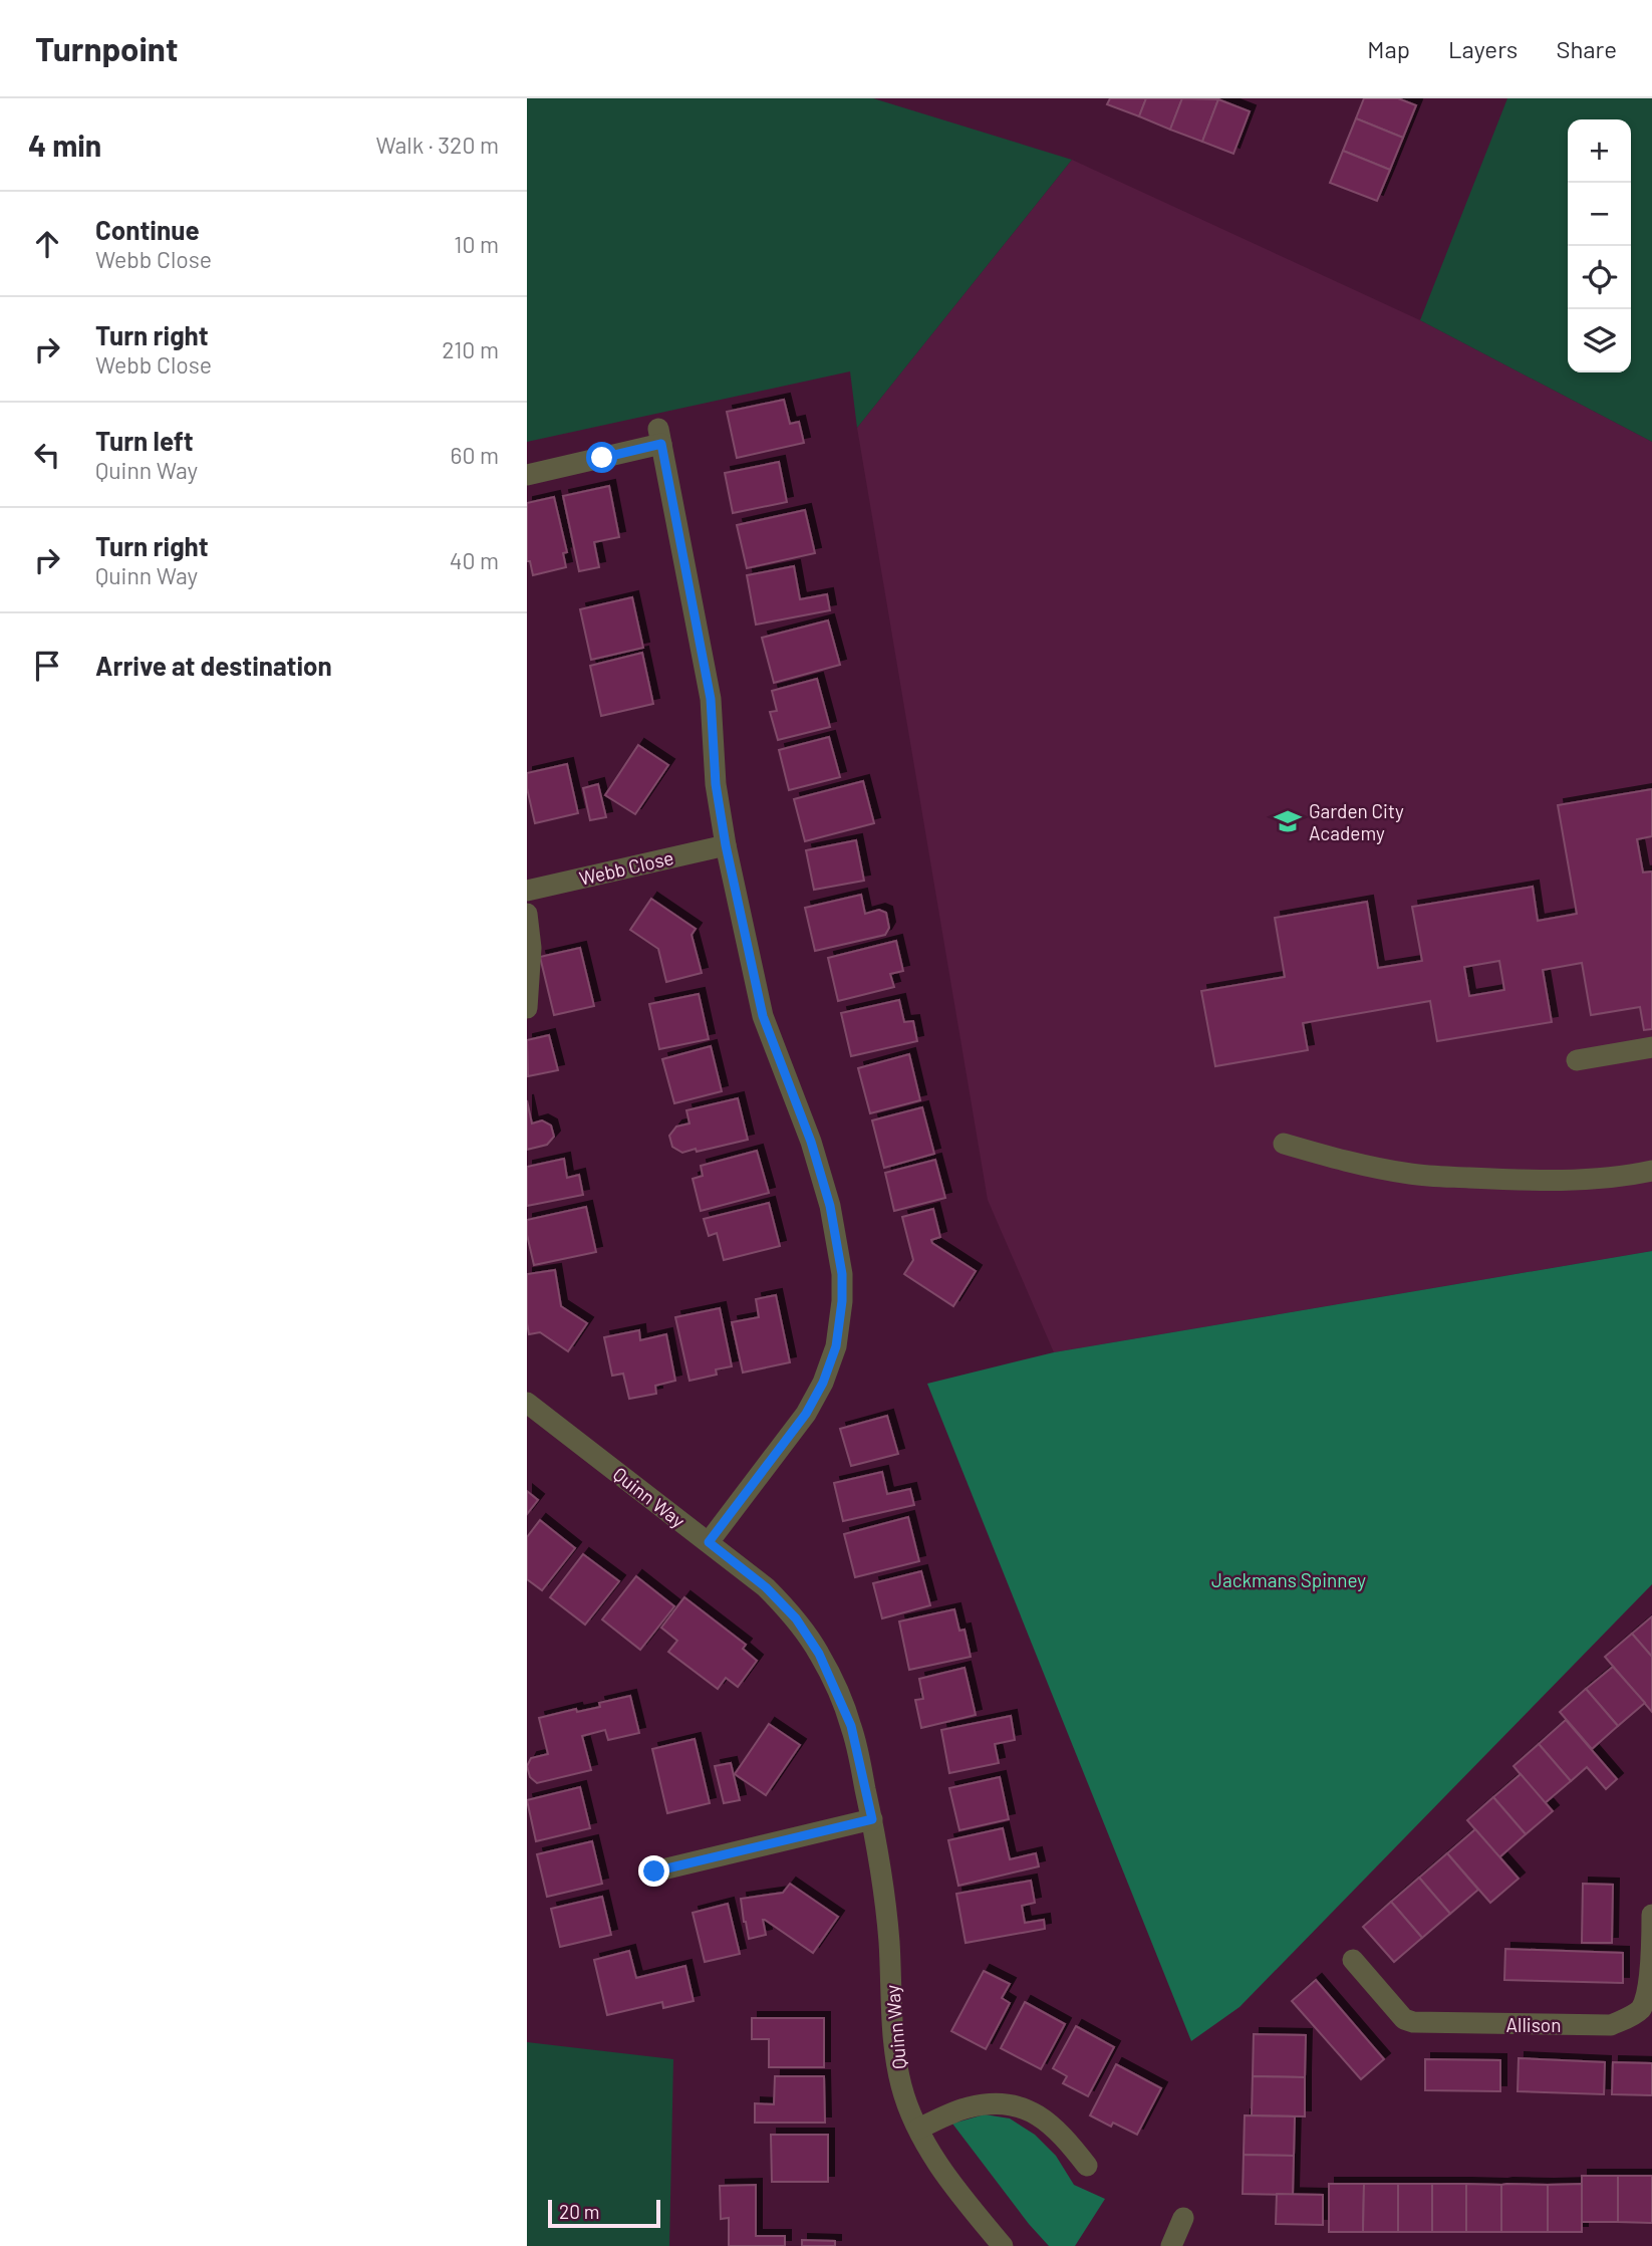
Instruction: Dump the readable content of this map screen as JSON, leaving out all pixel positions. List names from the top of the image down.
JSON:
{
  "streets": {
    "street": ["Webb Close", "Quinn Way", "Allison"]
  },
  "parks": ["Jackmans Spinney"],
  "places": {
    "school or university": ["Garden City Academy"]
  },
  "scale_bar": "20 m",
  "page": {
    "header": "Turnpoint",
    "nav": ["Map", "Layers", "Share"],
    "heading": ["4 min", "Walk · 320 m"],
    "map_buttons": ["+", "−"],
    "list": [
      ["Continue", "Webb Close", "10 m"],
      ["Turn right", "Webb Close", "210 m"],
      ["Turn left", "Quinn Way", "60 m"],
      ["Turn right", "Quinn Way", "40 m"],
      "Arrive at destination"
    ],
    "scale": "20 m"
  }
}
